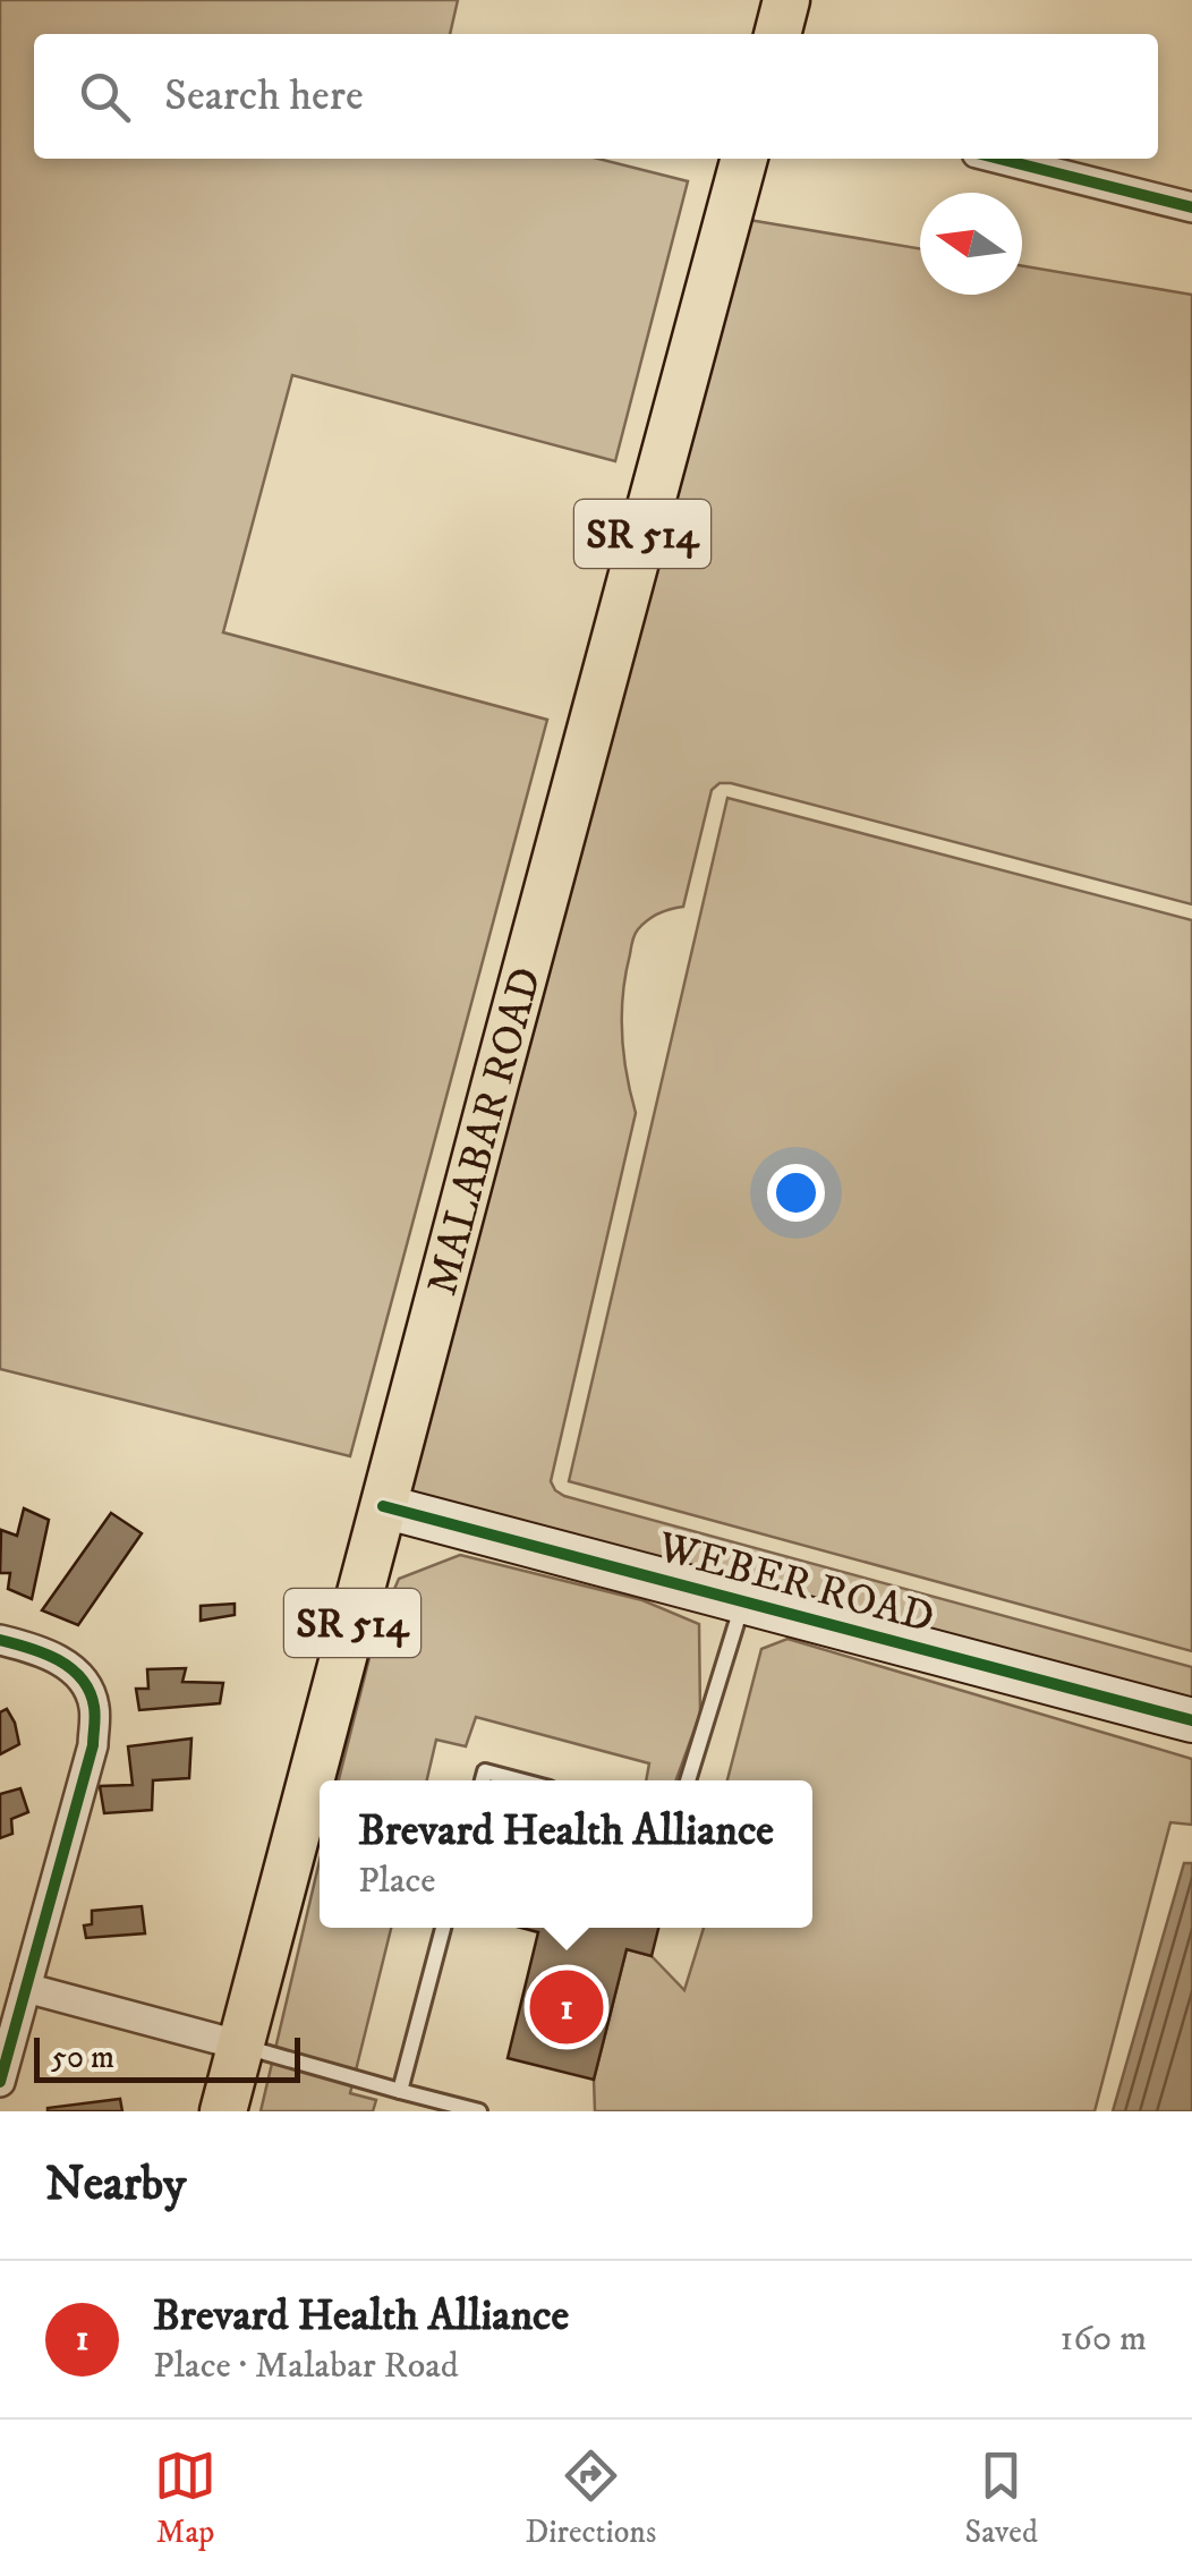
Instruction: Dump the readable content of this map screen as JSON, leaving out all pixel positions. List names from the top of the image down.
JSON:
{
  "streets": {
    "main road": ["SR 514", "MALABAR ROAD"],
    "street": ["WEBER ROAD"]
  },
  "crossings": [
    ["MALABAR ROAD", "WEBER ROAD"]
  ],
  "scale_bar": "50 m",
  "north": "left",
  "page": {
    "search": "Search here",
    "popup": ["Brevard Health Alliance", "Place"],
    "pins": "1",
    "scale": "50 m",
    "heading": "Nearby",
    "list": [
      {
        "mark": "1",
        "name": "Brevard Health Alliance",
        "note": "Place · Malabar Road",
        "value": "160 m"
      }
    ],
    "nav": ["Map", "Directions", "Saved"]
  }
}
